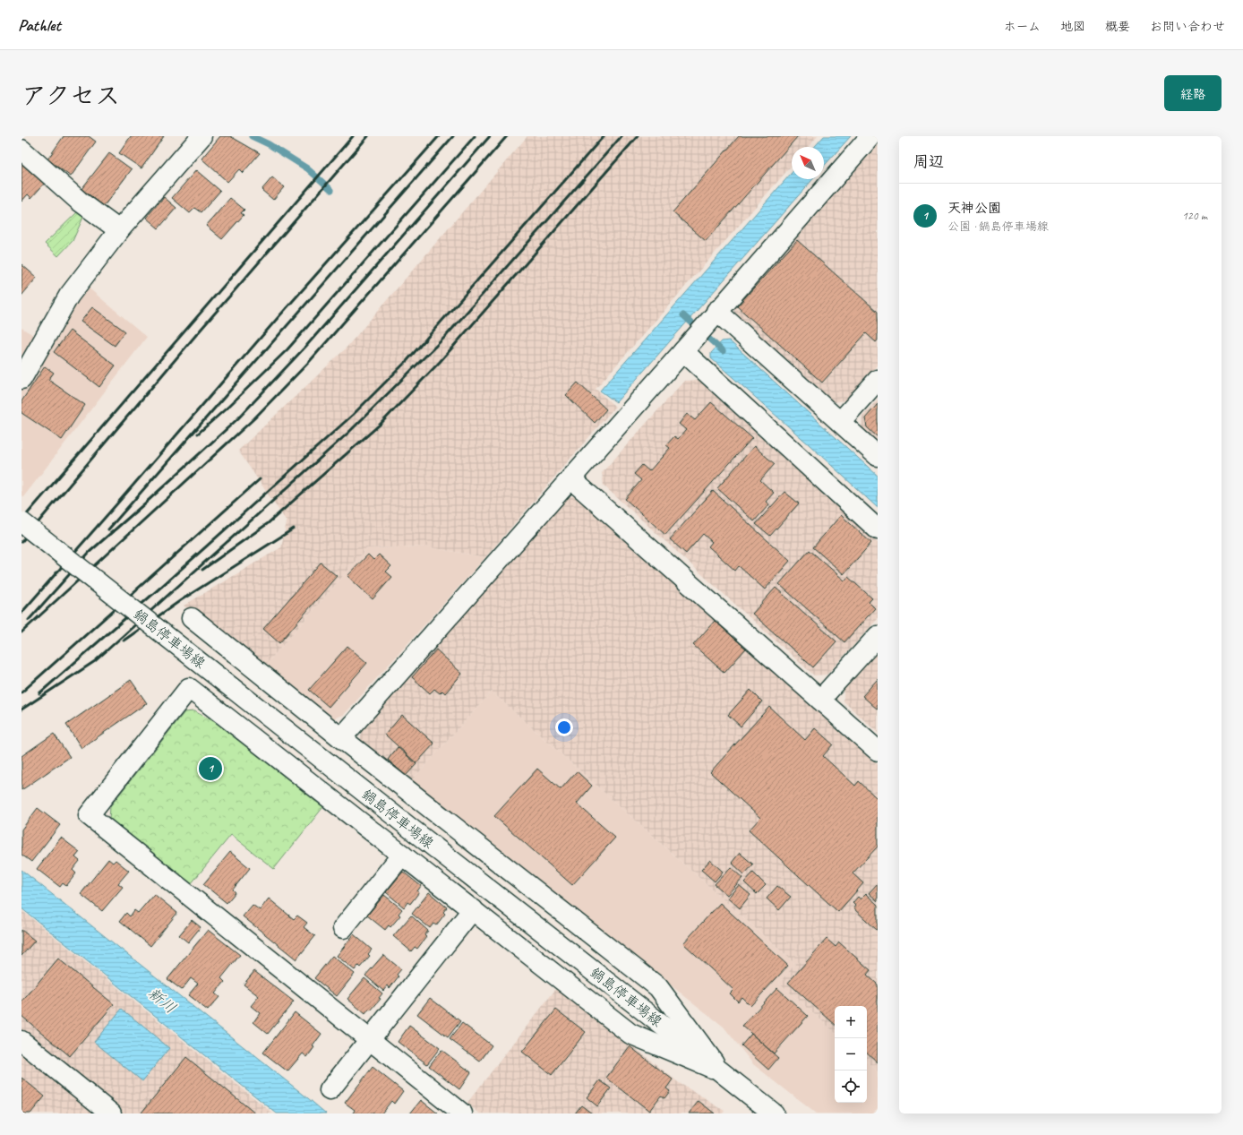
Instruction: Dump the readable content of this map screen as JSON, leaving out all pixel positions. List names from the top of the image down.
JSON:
{
  "streets": {
    "street": ["鍋島停車場線"]
  },
  "water": ["新川"],
  "north": "top left",
  "page": {
    "header": "Pathlet",
    "nav": [
      "ホーム",
      "地図",
      "概要",
      "お問い合わせ"
    ],
    "title": "アクセス",
    "buttons": "経路",
    "heading": "周辺",
    "list": [
      {
        "mark": "1",
        "name": "天神公園",
        "note": "公園 · 鍋島停車場線",
        "value": "120 m"
      }
    ],
    "pins": "1",
    "map_buttons": ["+", "−"]
  }
}
